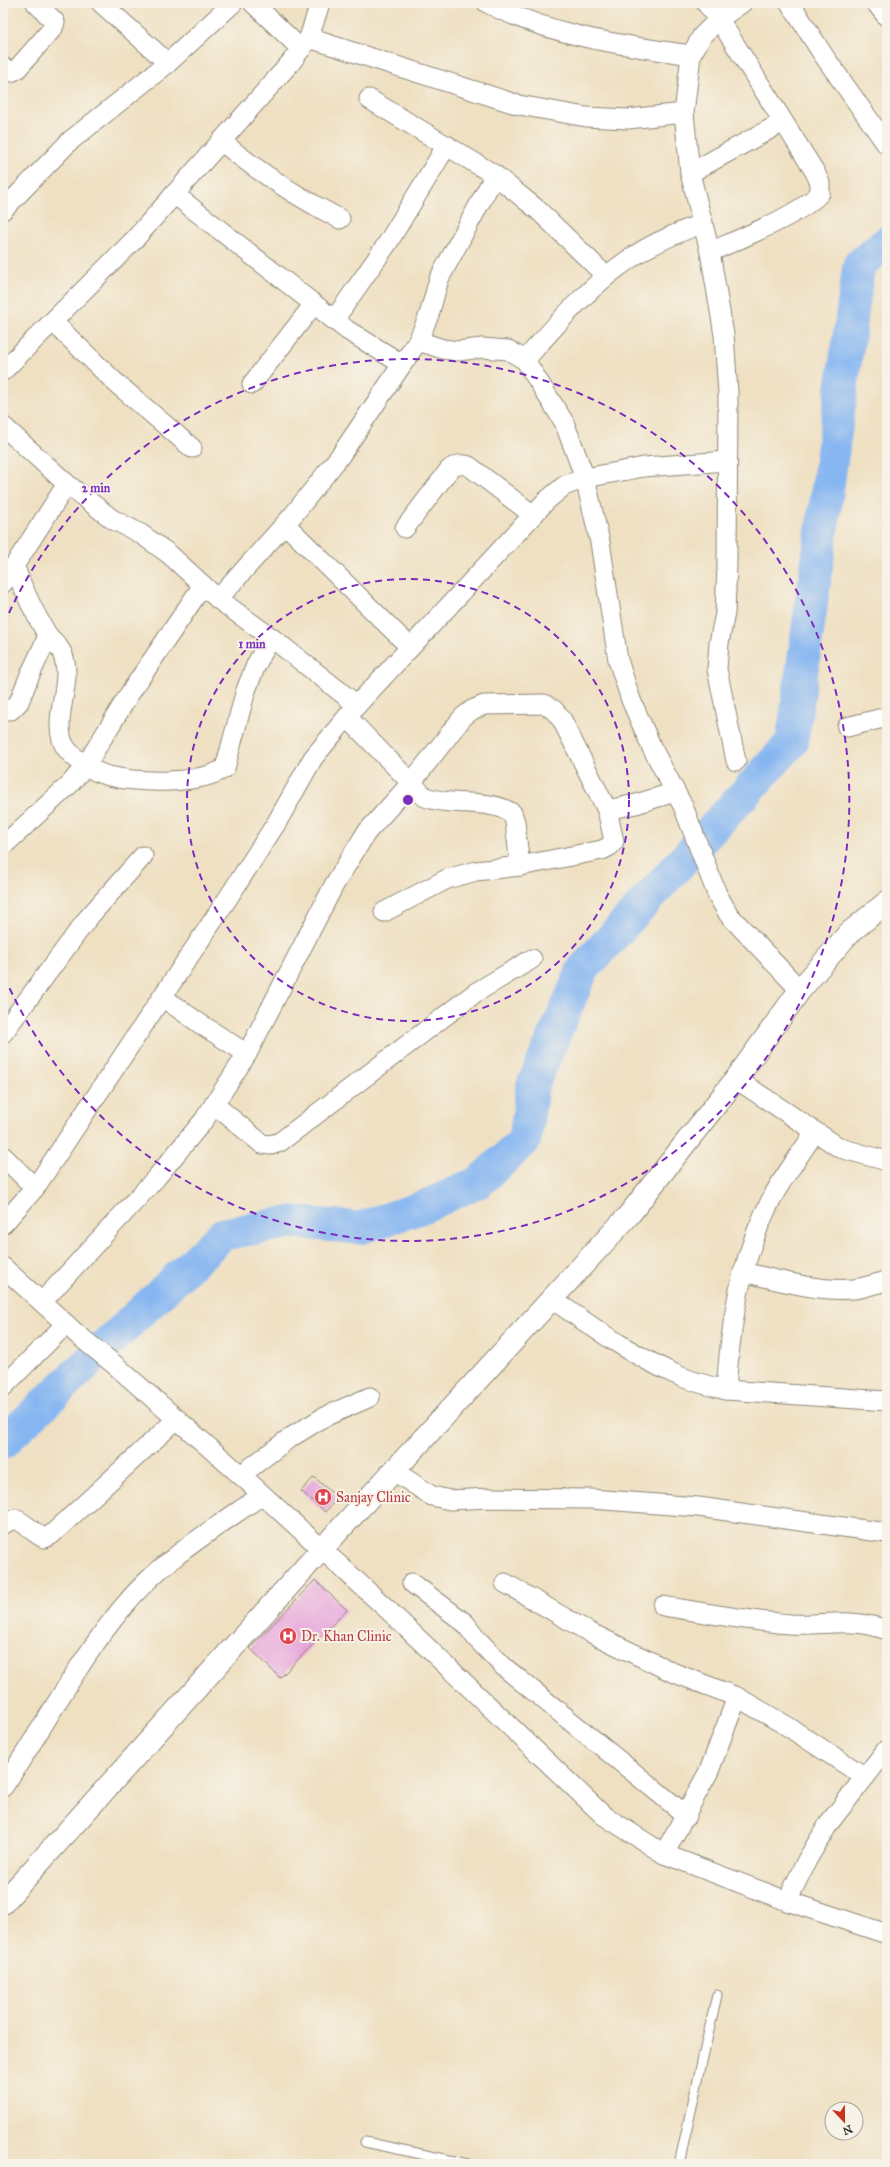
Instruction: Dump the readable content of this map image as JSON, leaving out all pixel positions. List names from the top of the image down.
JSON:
{
  "places": {
    "hospital": ["Sanjay Clinic", "Dr. Khan Clinic"]
  },
  "north": "bottom",
  "rings": ["2 min", "1 min"]
}
